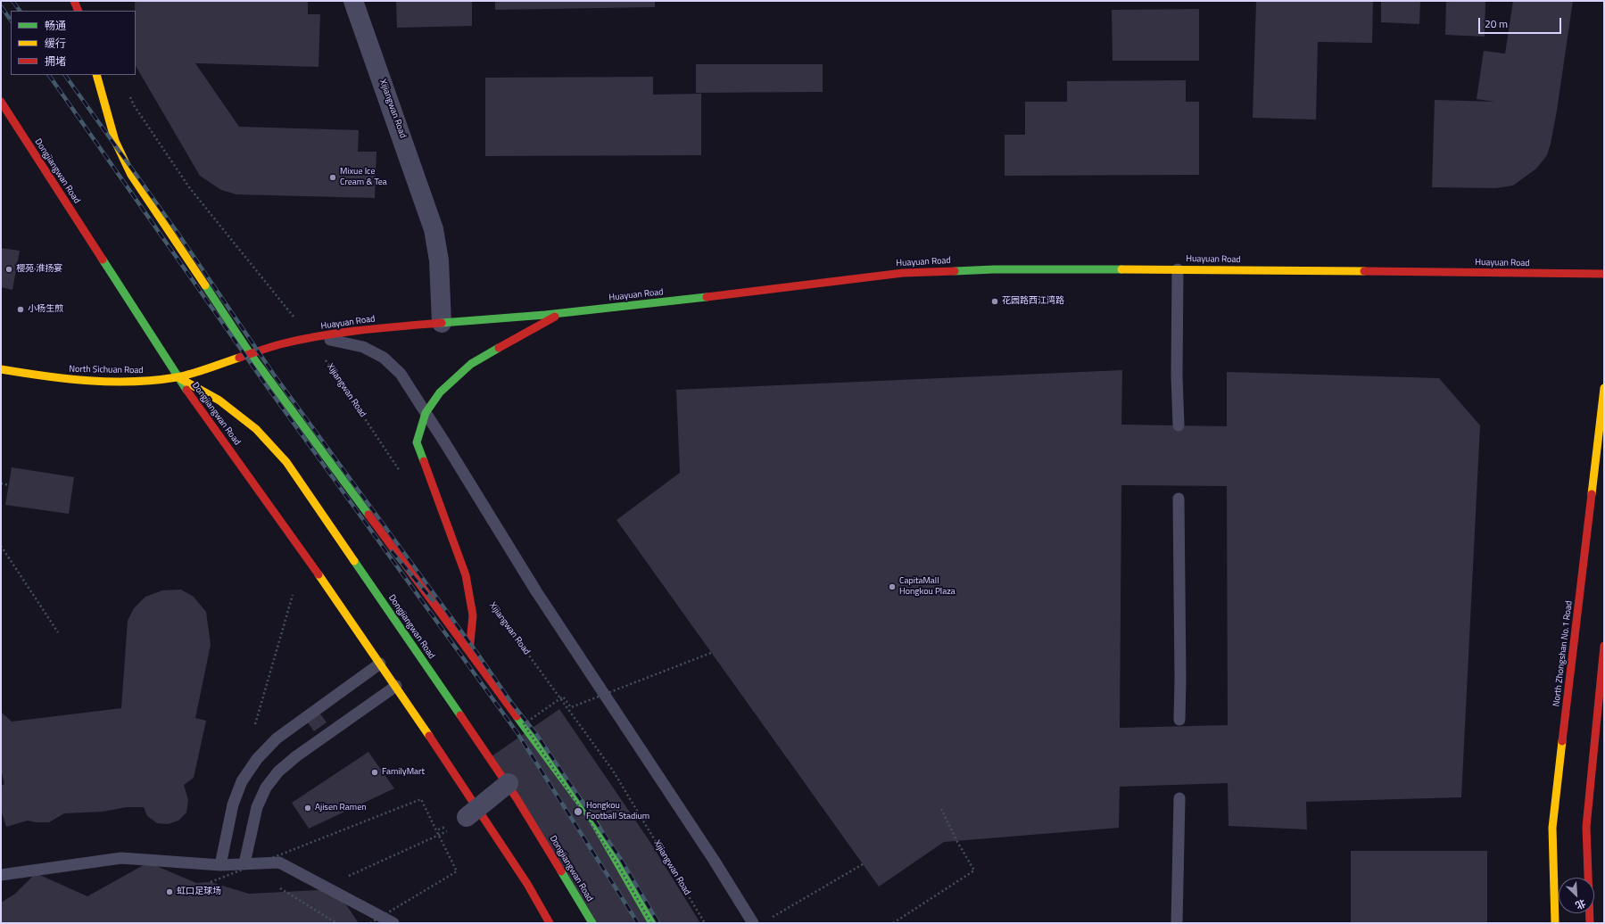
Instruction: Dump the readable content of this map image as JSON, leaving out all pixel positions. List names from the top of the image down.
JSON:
{
  "streets": {
    "main road": [
      "Dongjiangwan Road",
      "Huayuan Road",
      "North Sichuan Road",
      "North Zhongshan No.1 Road"
    ],
    "street": ["Xijiangwan Road"]
  },
  "crossings": [
    ["Xijiangwan Road", "Huayuan Road"],
    ["Dongjiangwan Road", "North Sichuan Road"],
    ["Huayuan Road", "North Sichuan Road"]
  ],
  "places": [
    "Mixue Ice Cream & Tea",
    "樱苑·淮扬宴",
    "花园路西江湾路",
    "小杨生煎",
    "CapitaMall Hongkou Plaza",
    "FamilyMart",
    "Ajisen Ramen",
    "Hongkou Football Stadium",
    "虹口足球场"
  ],
  "legend": ["畅通", "缓行", "拥堵"],
  "scale_bar": "20 m",
  "north": "bottom right"
}
